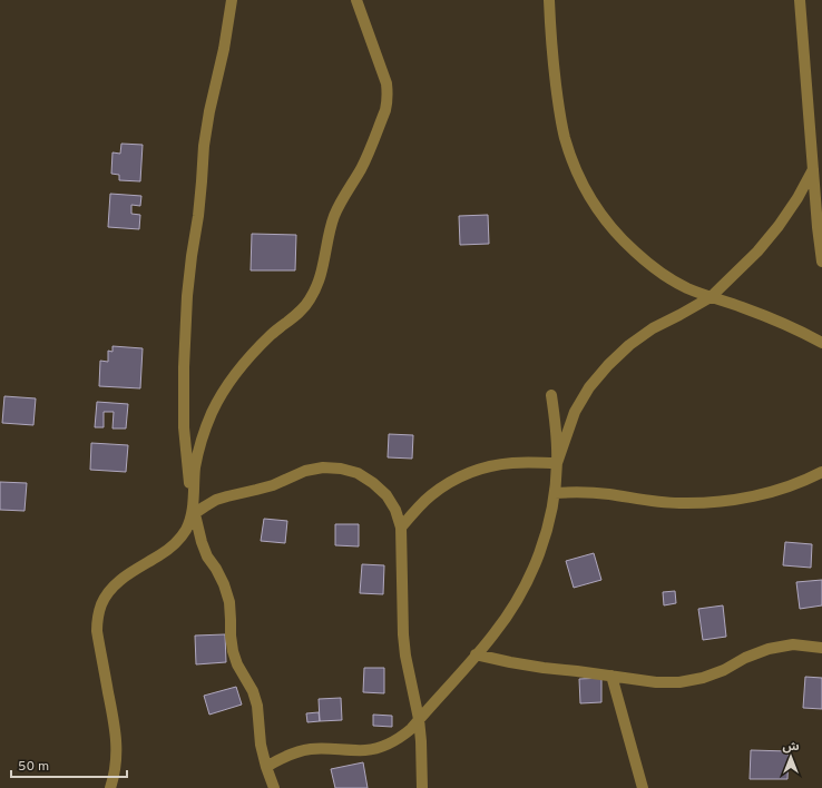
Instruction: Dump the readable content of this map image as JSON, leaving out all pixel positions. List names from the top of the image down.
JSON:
{
  "scale_bar": "50 m",
  "north": "top"
}
